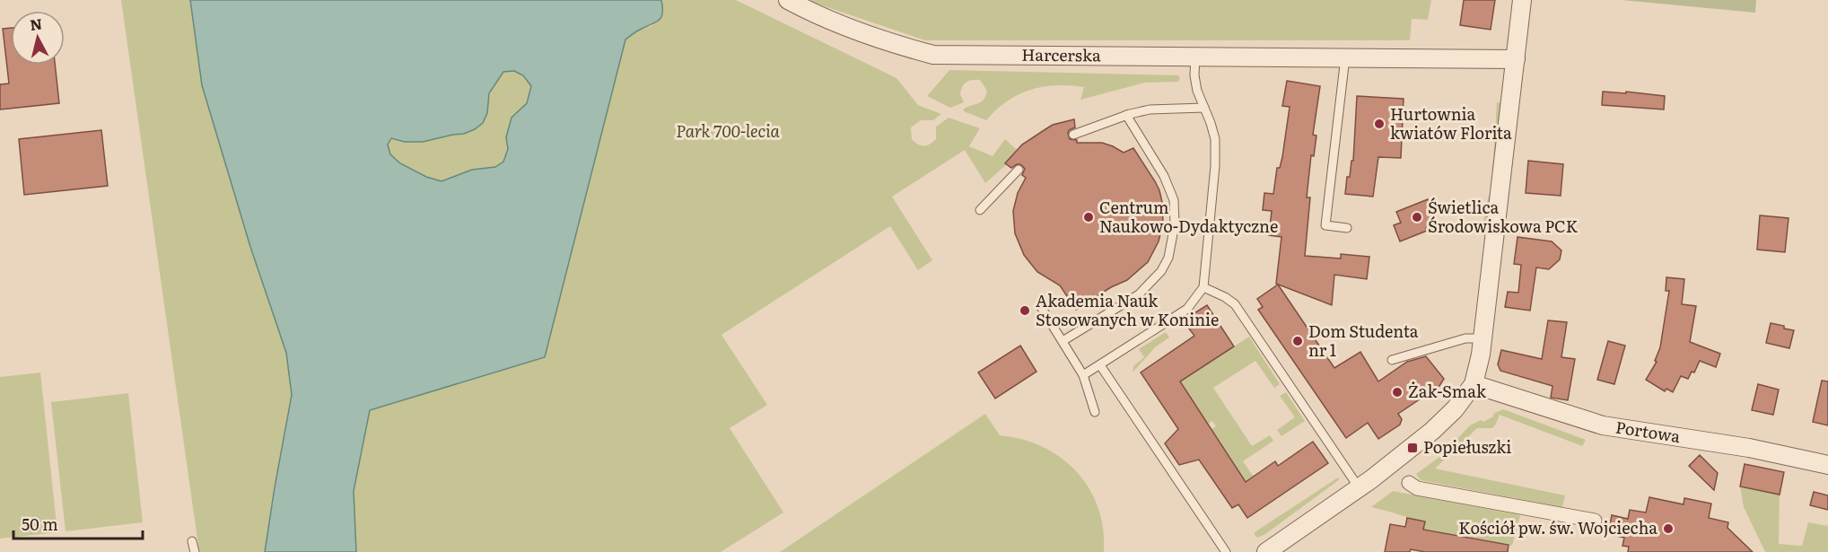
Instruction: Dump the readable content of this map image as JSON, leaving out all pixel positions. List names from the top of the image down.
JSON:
{
  "streets": {
    "street": ["Harcerska", "Portowa"]
  },
  "parks": ["Park 700-lecia"],
  "places": {
    "other": [
      "Hurtownia kwiatów Florita",
      "Centrum Naukowo-Dydaktyczne",
      "Świetlica Środowiskowa PCK",
      "Akademia Nauk Stosowanych w Koninie",
      "Dom Studenta nr 1",
      "Żak-Smak",
      "Kościół pw. św. Wojciecha"
    ],
    "transit": ["Popiełuszki"]
  },
  "scale_bar": "50 m",
  "north": "top"
}
